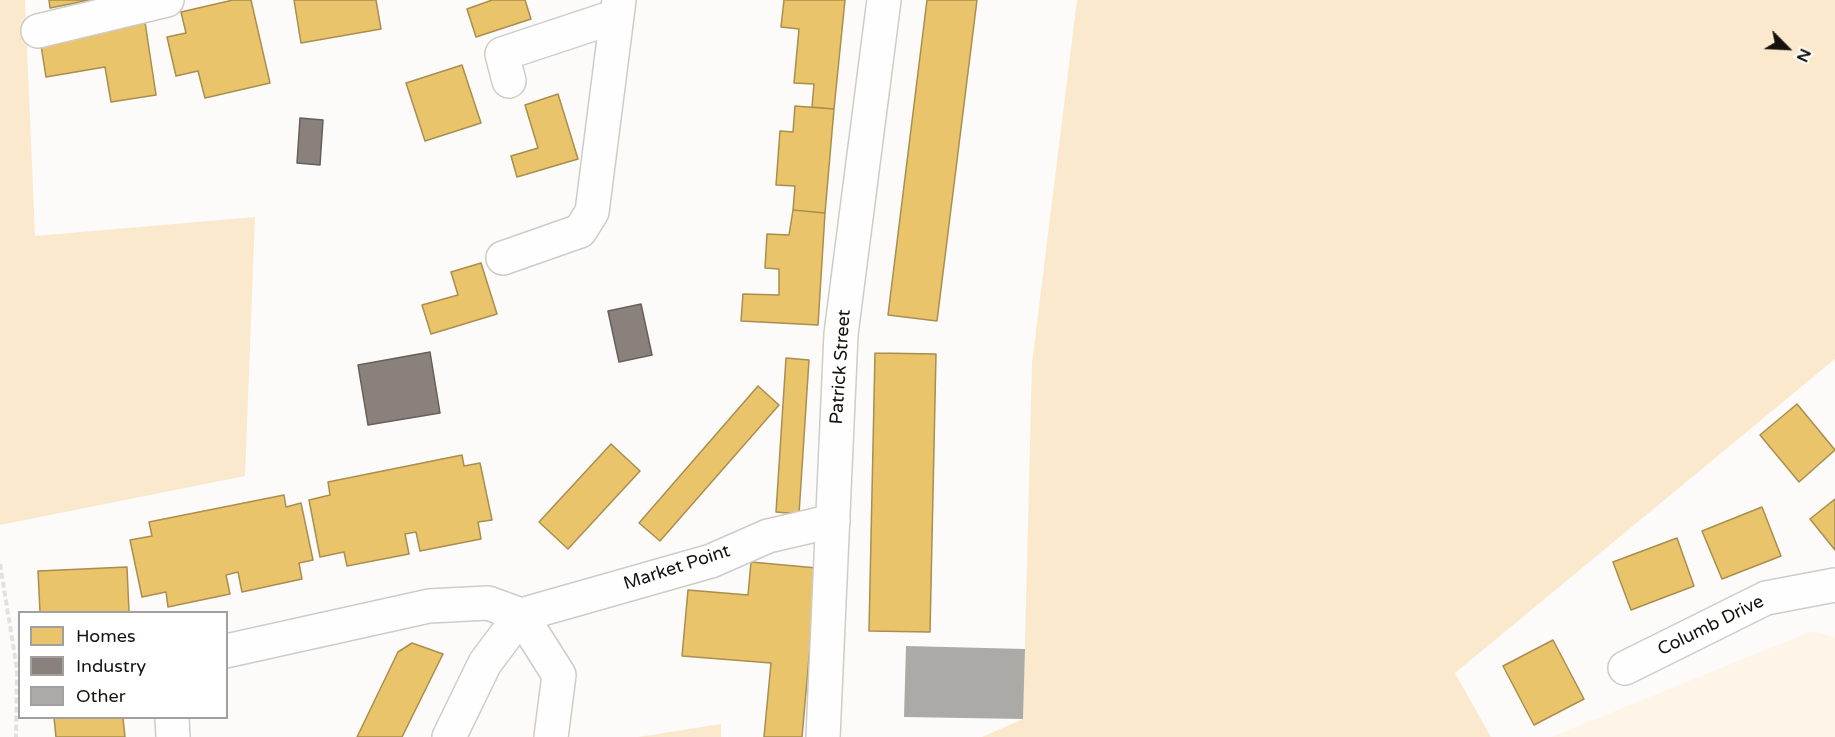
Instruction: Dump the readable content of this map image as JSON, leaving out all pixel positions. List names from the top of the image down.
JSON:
{
  "streets": {
    "street": ["Patrick Street", "Market Point", "Columb Drive"]
  },
  "crossings": [
    ["Patrick Street", "Market Point"]
  ],
  "legend": ["Homes", "Industry", "Other"],
  "north": "bottom right"
}
